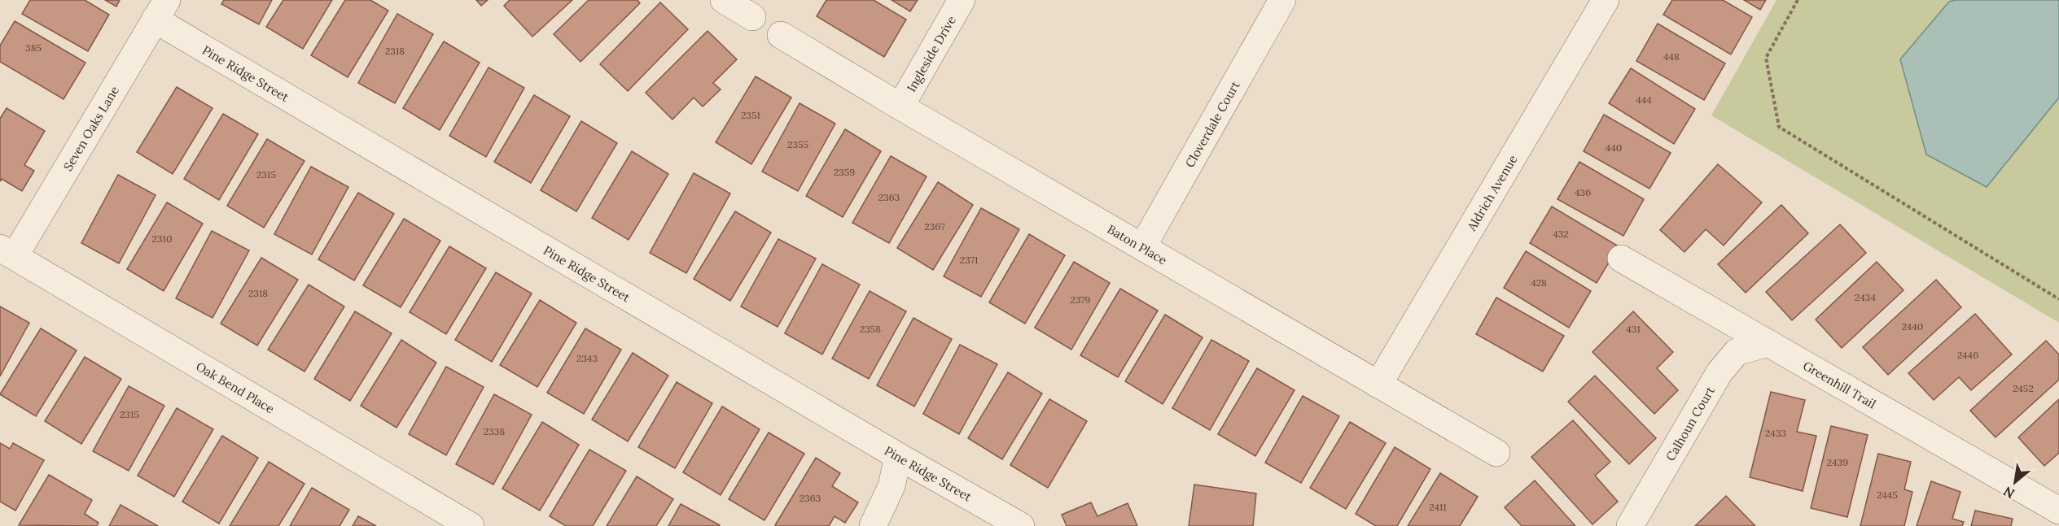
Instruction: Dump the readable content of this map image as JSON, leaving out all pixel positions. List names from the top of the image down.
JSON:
{
  "streets": {
    "street": [
      "Ingleside Drive",
      "Pine Ridge Street",
      "Cloverdale Court",
      "Seven Oaks Lane",
      "Aldrich Avenue",
      "Baton Place",
      "Greenhill Trail",
      "Oak Bend Place",
      "Calhoun Court"
    ]
  },
  "crossings": [
    ["Ingleside Drive", "Baton Place"],
    ["Pine Ridge Street", "Seven Oaks Lane"],
    ["Cloverdale Court", "Baton Place"],
    ["Seven Oaks Lane", "Oak Bend Place"],
    ["Aldrich Avenue", "Baton Place"],
    ["Greenhill Trail", "Calhoun Court"]
  ],
  "house_numbers": [
    "385",
    "2318",
    "448",
    "444",
    "2351",
    "2355",
    "440",
    "2359",
    "2315",
    "436",
    "2363",
    "2367",
    "432",
    "2310",
    "2371",
    "428",
    "2318",
    "2434",
    "2379",
    "2440",
    "2358",
    "431",
    "2446",
    "2343",
    "2452",
    "2315",
    "2338",
    "2433",
    "2439",
    "2445",
    "2363",
    "2411"
  ],
  "north": "bottom left"
}
